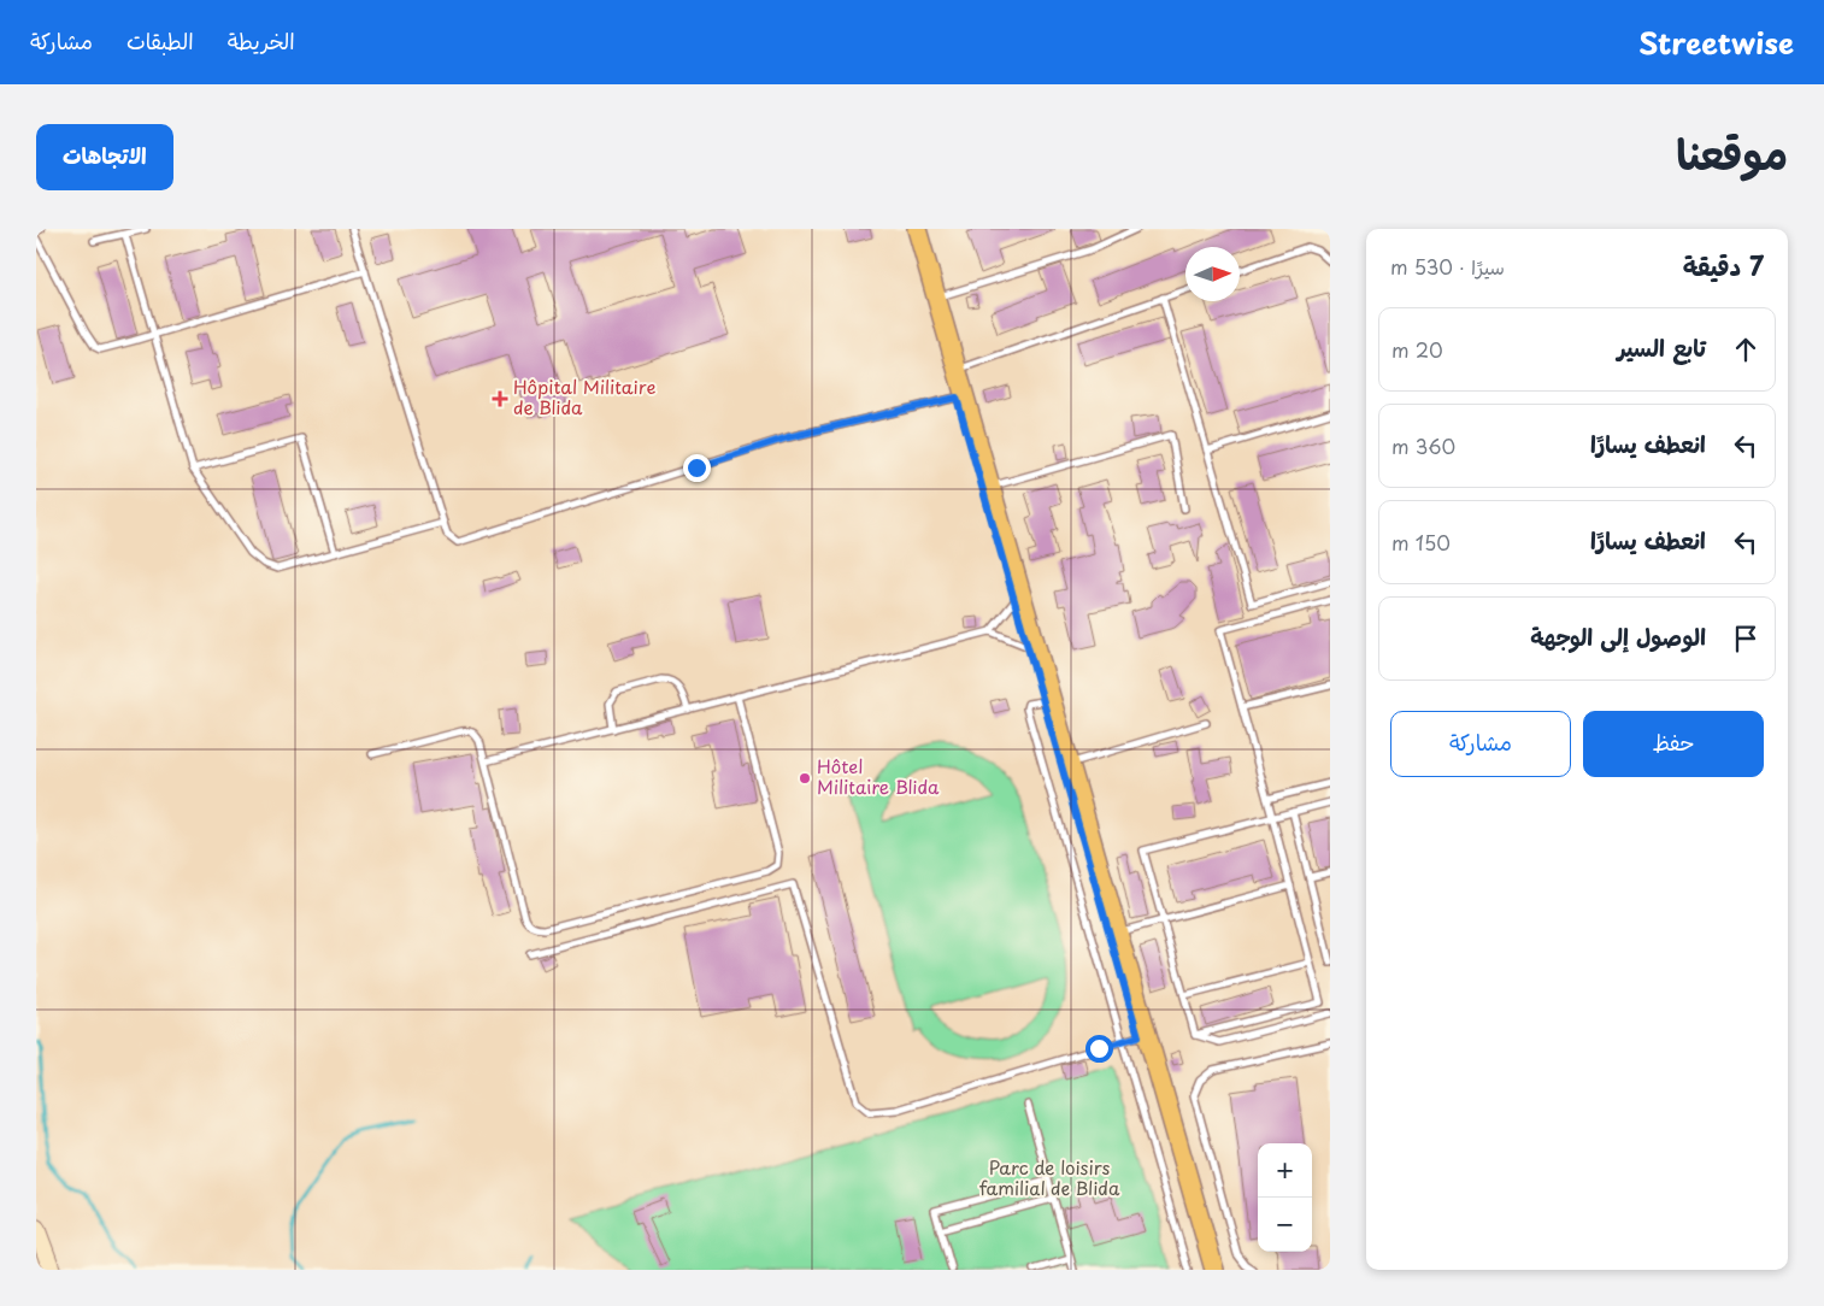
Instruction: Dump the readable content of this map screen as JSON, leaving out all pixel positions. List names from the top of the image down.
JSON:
{
  "parks": ["Parc de loisirs familial de Blida"],
  "places": {
    "health": ["Hôpital Militaire de Blida"],
    "other": ["Hôtel Militaire Blida"]
  },
  "north": "right",
  "page": {
    "header": "Streetwise",
    "nav": ["الخريطة", "الطبقات", "مشاركة"],
    "title": "موقعنا",
    "buttons": [
      "الاتجاهات",
      ["حفظ", "مشاركة"]
    ],
    "heading": ["7 دقيقة", "سيرًا · 530 m"],
    "list": [
      ["تابع السير", "20 m"],
      ["انعطف يسارًا", "360 m"],
      ["انعطف يسارًا", "150 m"],
      "الوصول إلى الوجهة"
    ],
    "map_buttons": ["+", "−"]
  }
}
